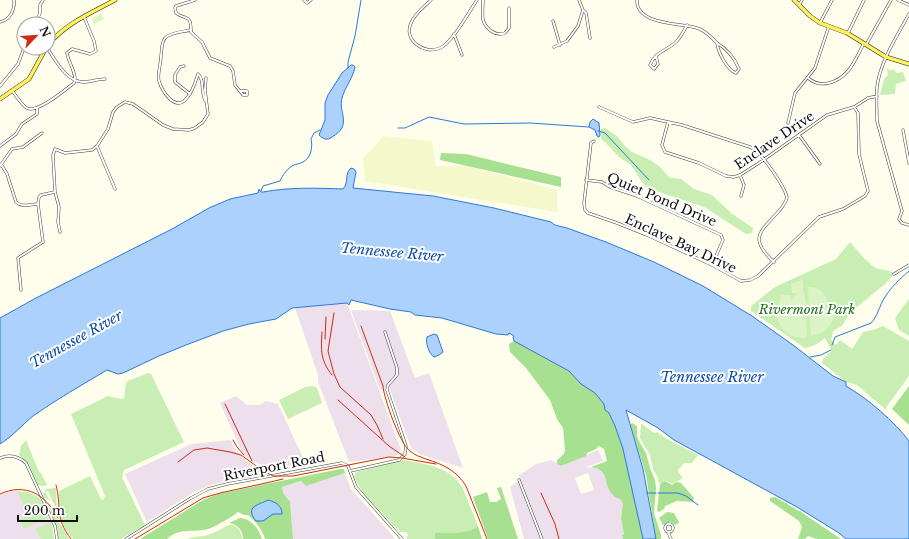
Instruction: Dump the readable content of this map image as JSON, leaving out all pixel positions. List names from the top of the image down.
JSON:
{
  "streets": {
    "street": [
      "Enclave Drive",
      "Quiet Pond Drive",
      "Enclave Bay Drive",
      "Riverport Road"
    ]
  },
  "crossings": [
    ["Enclave Drive", "Enclave Bay Drive"],
    ["Quiet Pond Drive", "Enclave Bay Drive"]
  ],
  "water": ["Tennessee River"],
  "parks": ["Rivermont Park"],
  "scale_bar": "200 m",
  "north": "top right"
}
